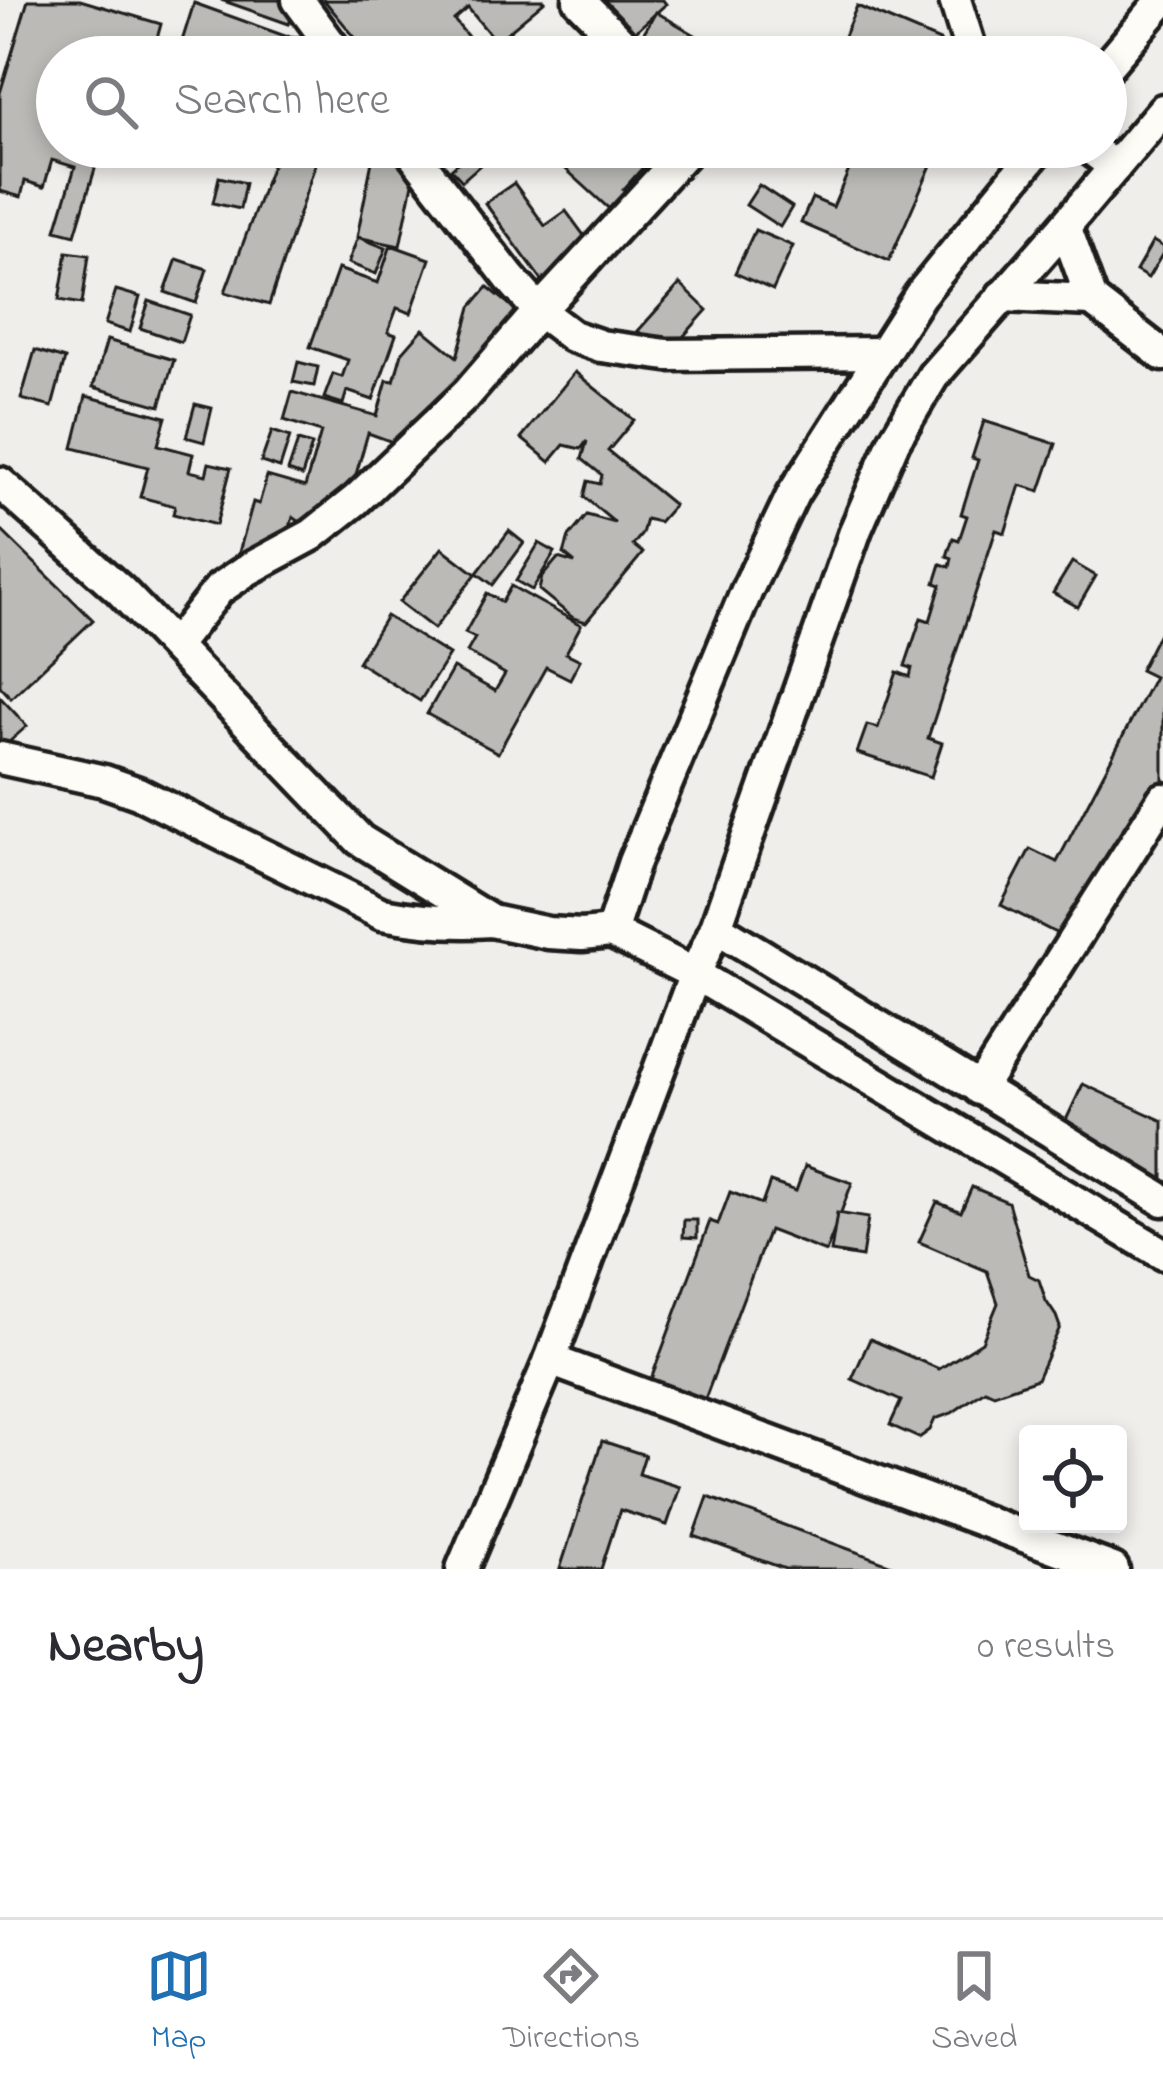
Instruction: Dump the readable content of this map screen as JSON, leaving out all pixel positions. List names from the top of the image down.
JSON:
{
  "page": {
    "search": "Search here",
    "heading": ["Nearby", "0 results"],
    "nav": ["Map", "Directions", "Saved"]
  }
}
